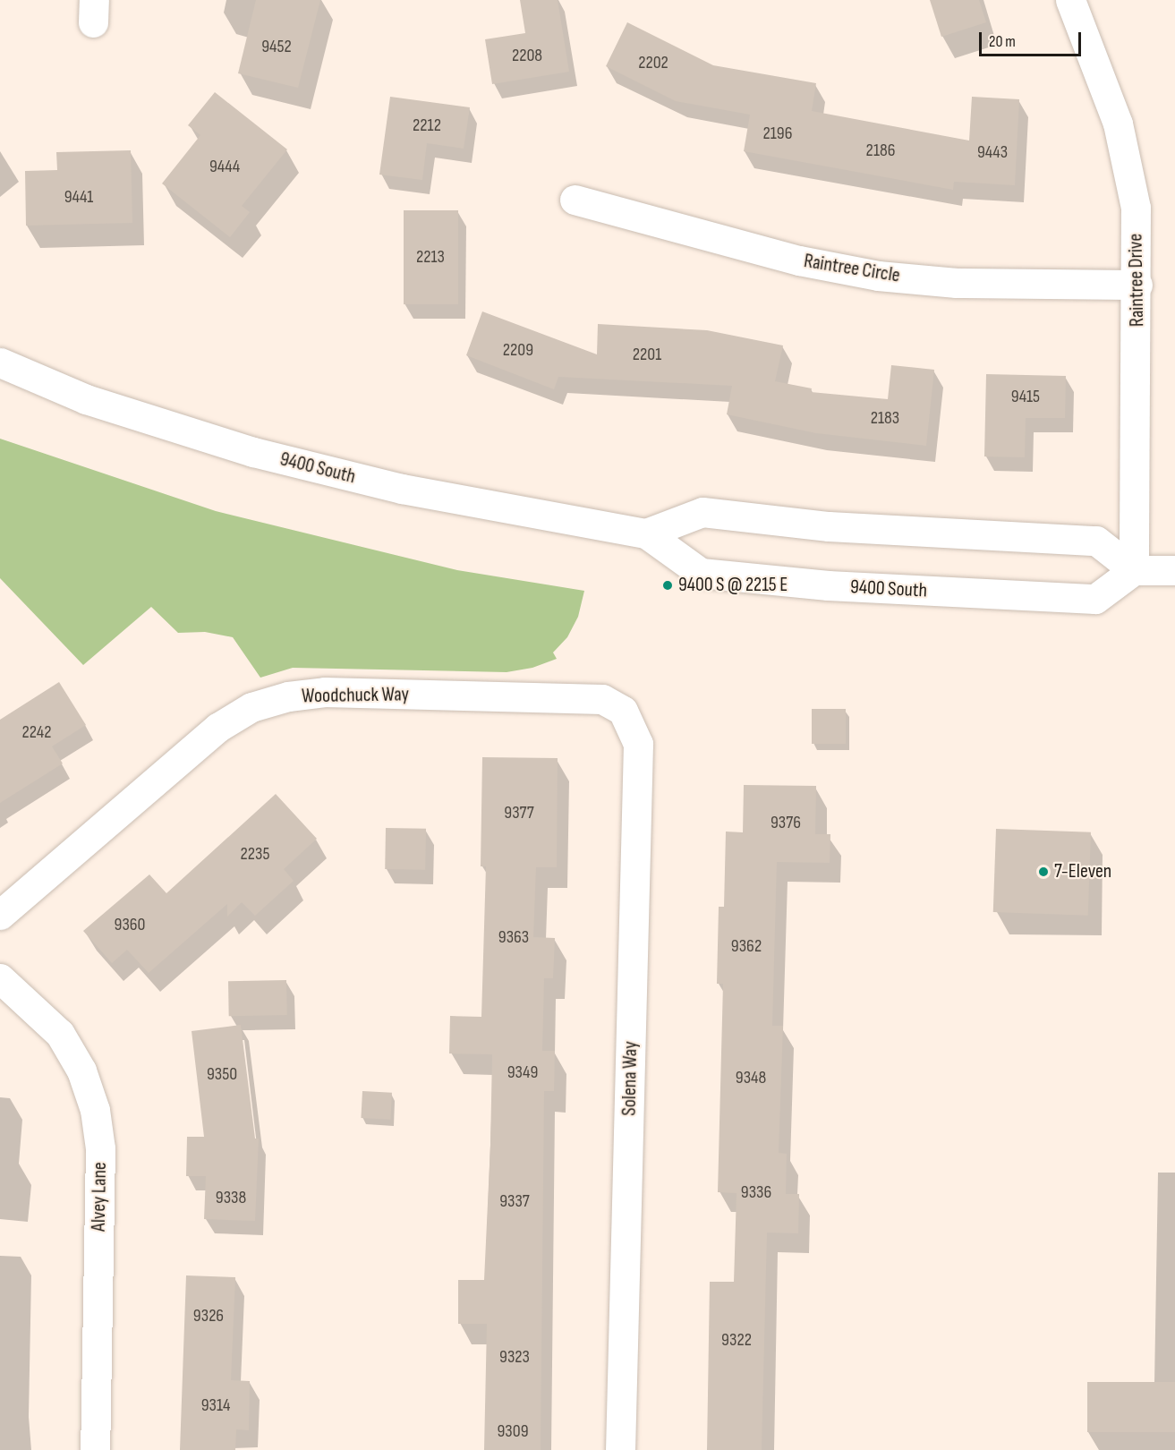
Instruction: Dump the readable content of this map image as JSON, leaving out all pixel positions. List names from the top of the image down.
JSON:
{
  "streets": {
    "street": [
      "Raintree Circle",
      "Raintree Drive",
      "9400 South",
      "Woodchuck Way",
      "Solena Way",
      "Alvey Lane"
    ]
  },
  "crossings": [
    ["Raintree Circle", "Raintree Drive"],
    ["Raintree Drive", "9400 South"],
    ["Woodchuck Way", "Solena Way"]
  ],
  "places": ["9400 S @ 2215 E", "7-Eleven"],
  "house_numbers": [
    "9452",
    "2208",
    "2202",
    "2212",
    "2196",
    "2186",
    "9443",
    "9444",
    "9441",
    "2213",
    "2209",
    "2201",
    "9415",
    "2183",
    "2242",
    "9377",
    "9376",
    "2235",
    "9360",
    "9363",
    "9362",
    "9349",
    "9350",
    "9348",
    "9336",
    "9338",
    "9337",
    "9326",
    "9322",
    "9323",
    "9314",
    "9309"
  ],
  "scale_bar": "20 m"
}
